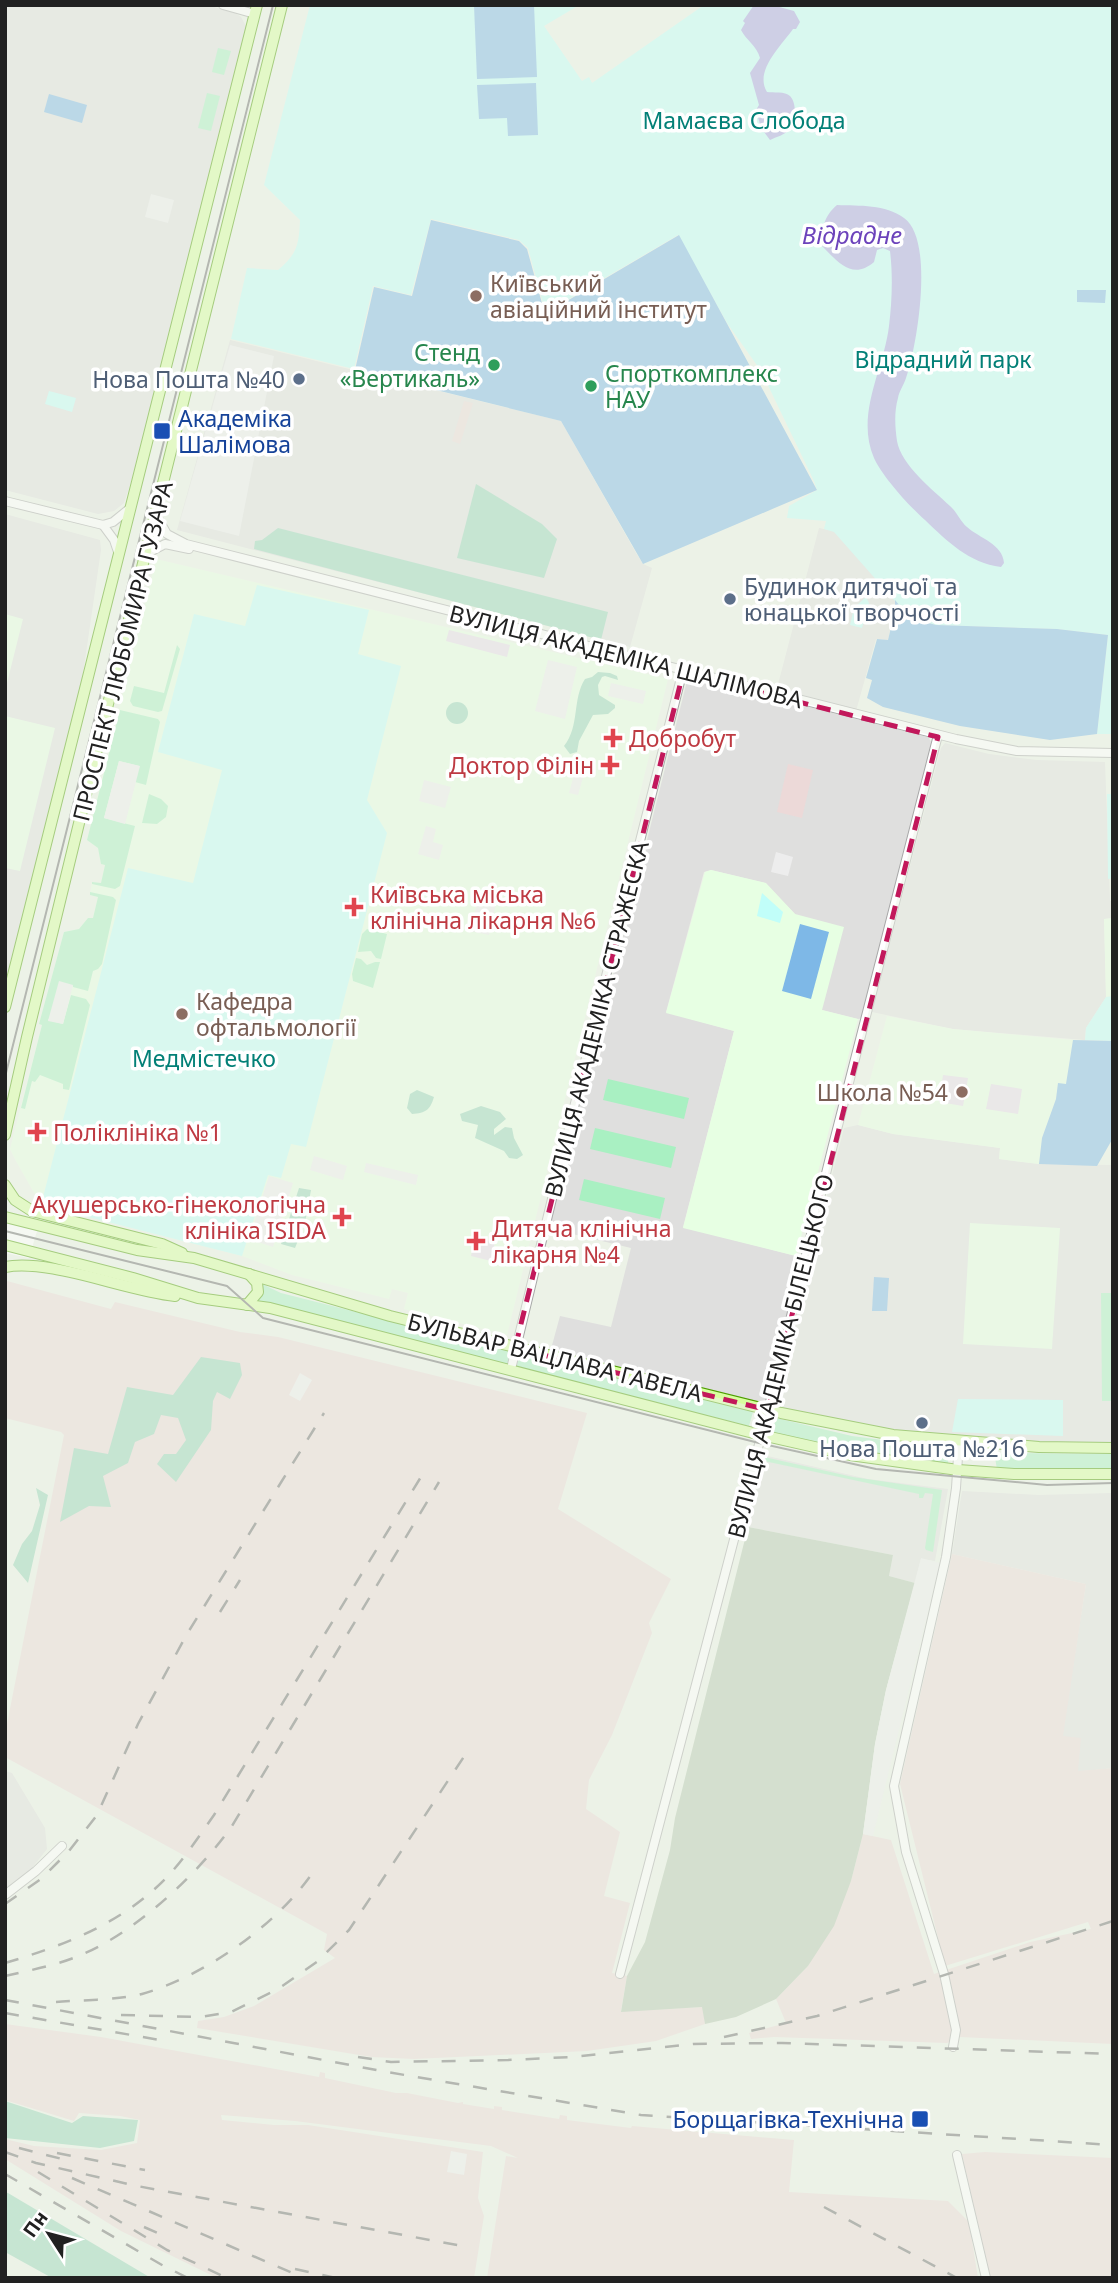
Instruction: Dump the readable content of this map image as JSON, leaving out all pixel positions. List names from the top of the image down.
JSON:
{
  "streets": {
    "main road": ["ПРОСПЕКТ ЛЮБОМИРА ГУЗАРА", "БУЛЬВАР ВАЦЛАВА ГАВЕЛА"],
    "street": ["ВУЛИЦЯ АКАДЕМІКА ШАЛІМОВА", "ВУЛИЦЯ АКАДЕМІКА СТРАЖЕСКА", "ВУЛИЦЯ АКАДЕМІКА БІЛЕЦЬКОГО"]
  },
  "crossings": [
    ["ПРОСПЕКТ ЛЮБОМИРА ГУЗАРА", "ВУЛИЦЯ АКАДЕМІКА ШАЛІМОВА"],
    ["ВУЛИЦЯ АКАДЕМІКА ШАЛІМОВА", "ВУЛИЦЯ АКАДЕМІКА СТРАЖЕСКА"],
    ["ВУЛИЦЯ АКАДЕМІКА ШАЛІМОВА", "ВУЛИЦЯ АКАДЕМІКА БІЛЕЦЬКОГО"],
    ["ВУЛИЦЯ АКАДЕМІКА СТРАЖЕСКА", "БУЛЬВАР ВАЦЛАВА ГАВЕЛА"],
    ["ВУЛИЦЯ АКАДЕМІКА БІЛЕЦЬКОГО", "БУЛЬВАР ВАЦЛАВА ГАВЕЛА"]
  ],
  "water": ["Відрадне"],
  "parks": ["Мамаєва Слобода", "Відрадний парк", "Медмістечко"],
  "places": {
    "other": [
      "Київський авіаційний інститут",
      "Стенд «Вертикаль»",
      "Нова Пошта №40",
      "Спорткомплекс НАУ",
      "Будинок дитячої та юнацької творчості",
      "Кафедра офтальмології",
      "Школа №54",
      "Нова Пошта №216"
    ],
    "transit": ["Академіка Шалімова", "Борщагівка-Технічна"],
    "health": [
      "Добробут",
      "Доктор Філін",
      "Київська міська клінічна лікарня №6",
      "Поліклініка №1",
      "Акушерсько-гінекологічна клініка ISIDA",
      "Дитяча клінічна лікарня №4"
    ]
  },
  "north": "top left"
}
